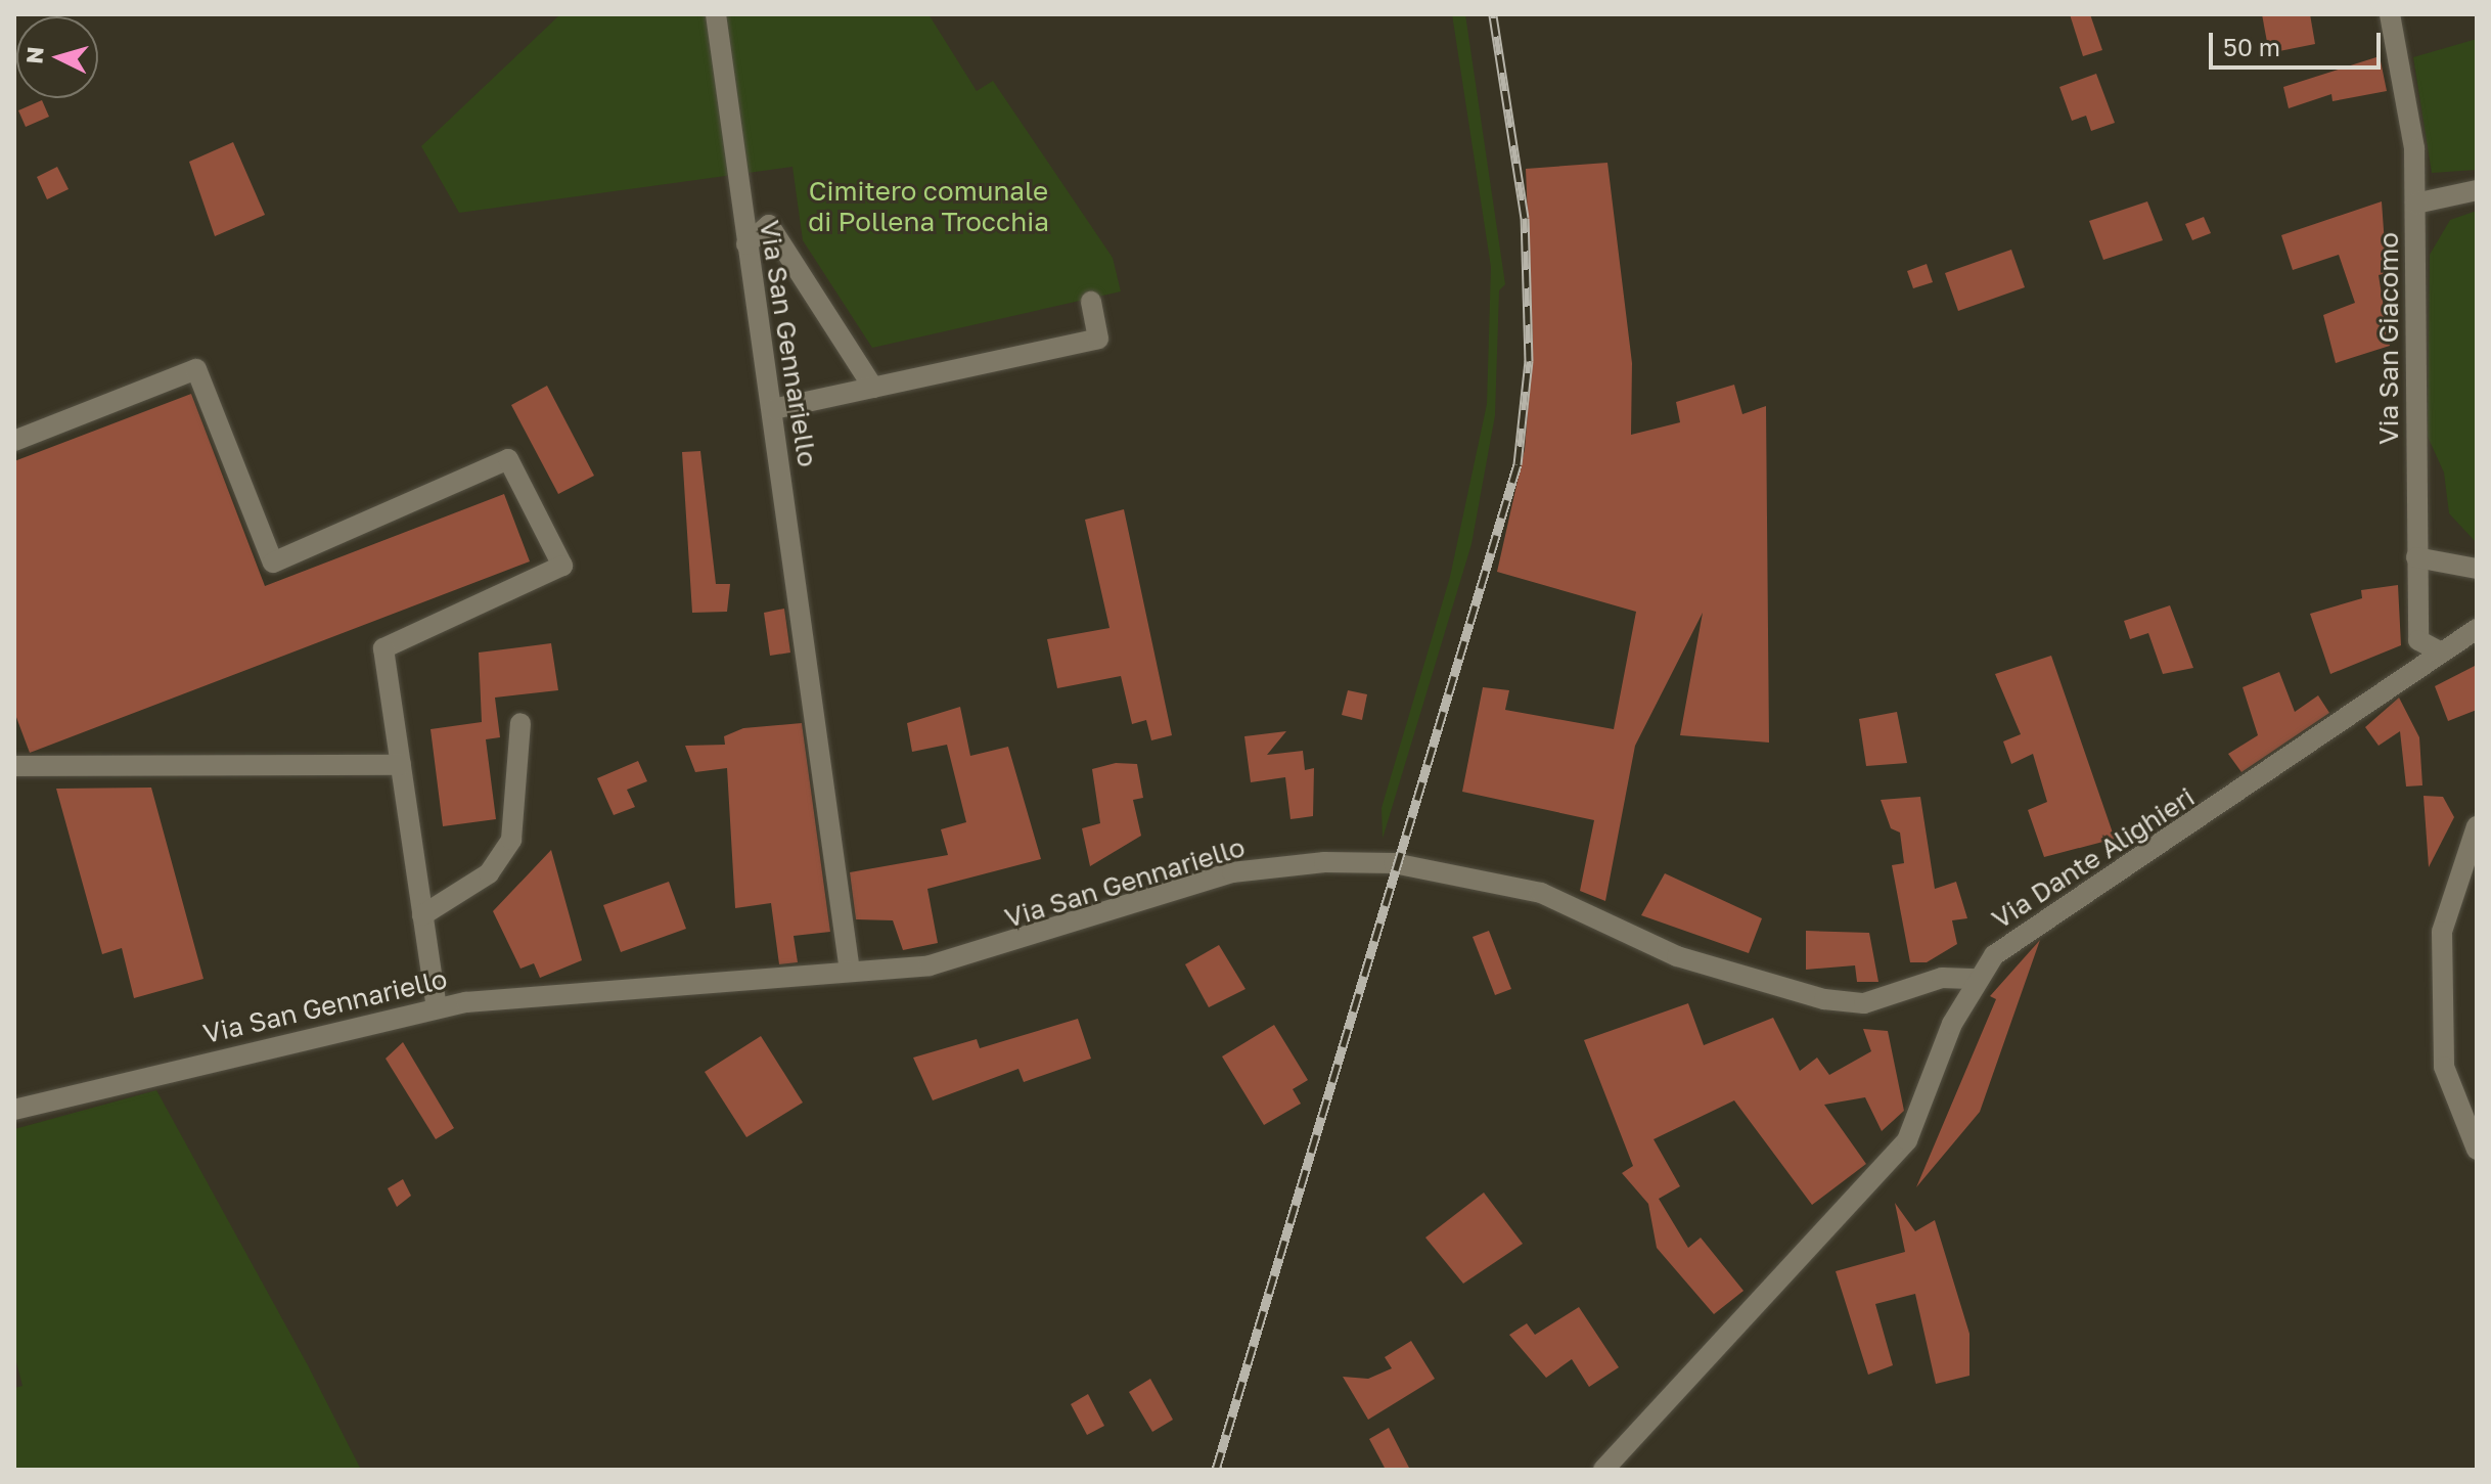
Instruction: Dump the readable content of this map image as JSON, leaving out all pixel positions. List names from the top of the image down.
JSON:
{
  "streets": {
    "street": ["Via San Giacomo", "Via San Gennariello", "Via Dante Alighieri"]
  },
  "crossings": [
    ["Via San Gennariello", "Via Dante Alighieri"]
  ],
  "parks": ["Cimitero comunale di Pollena Trocchia"],
  "scale_bar": "50 m",
  "north": "left"
}
